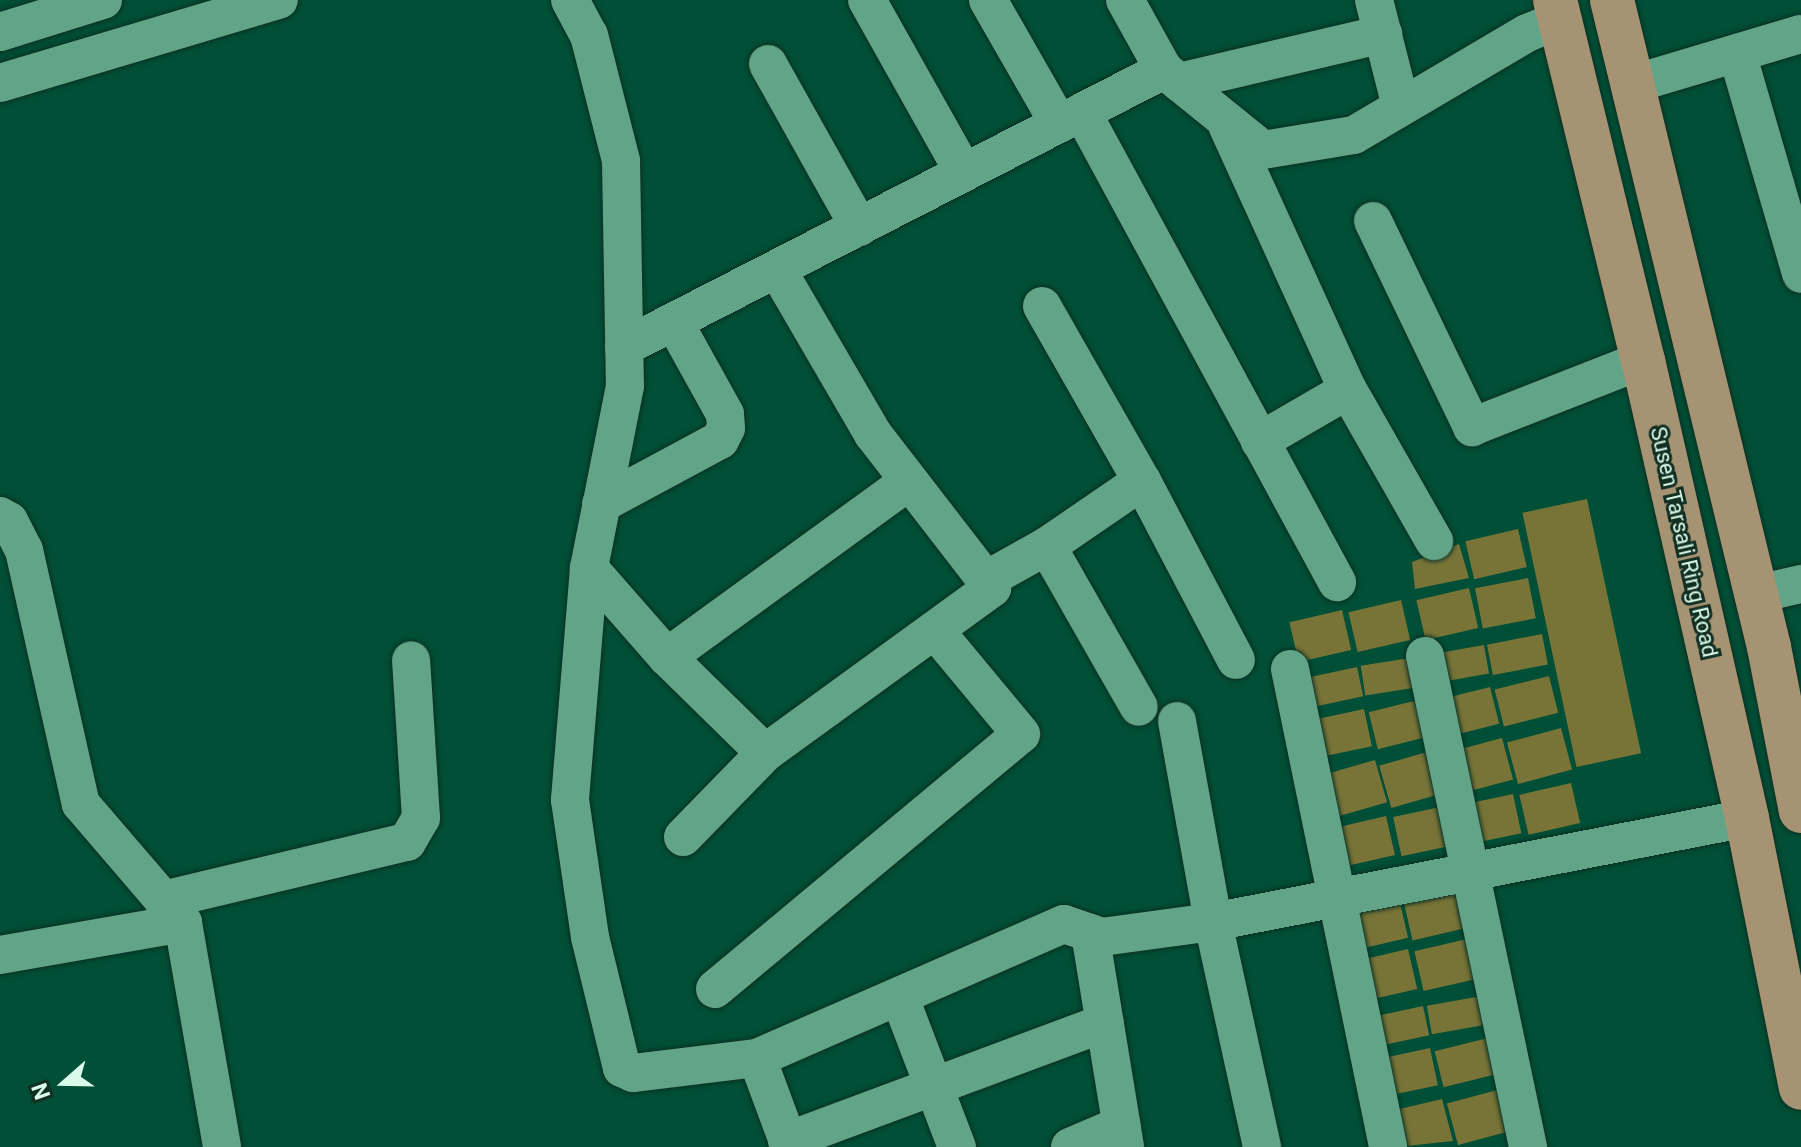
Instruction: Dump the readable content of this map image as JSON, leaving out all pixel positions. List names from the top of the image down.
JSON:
{
  "streets": {
    "main road": ["Susen Tarsali Ring Road"]
  },
  "north": "left"
}
